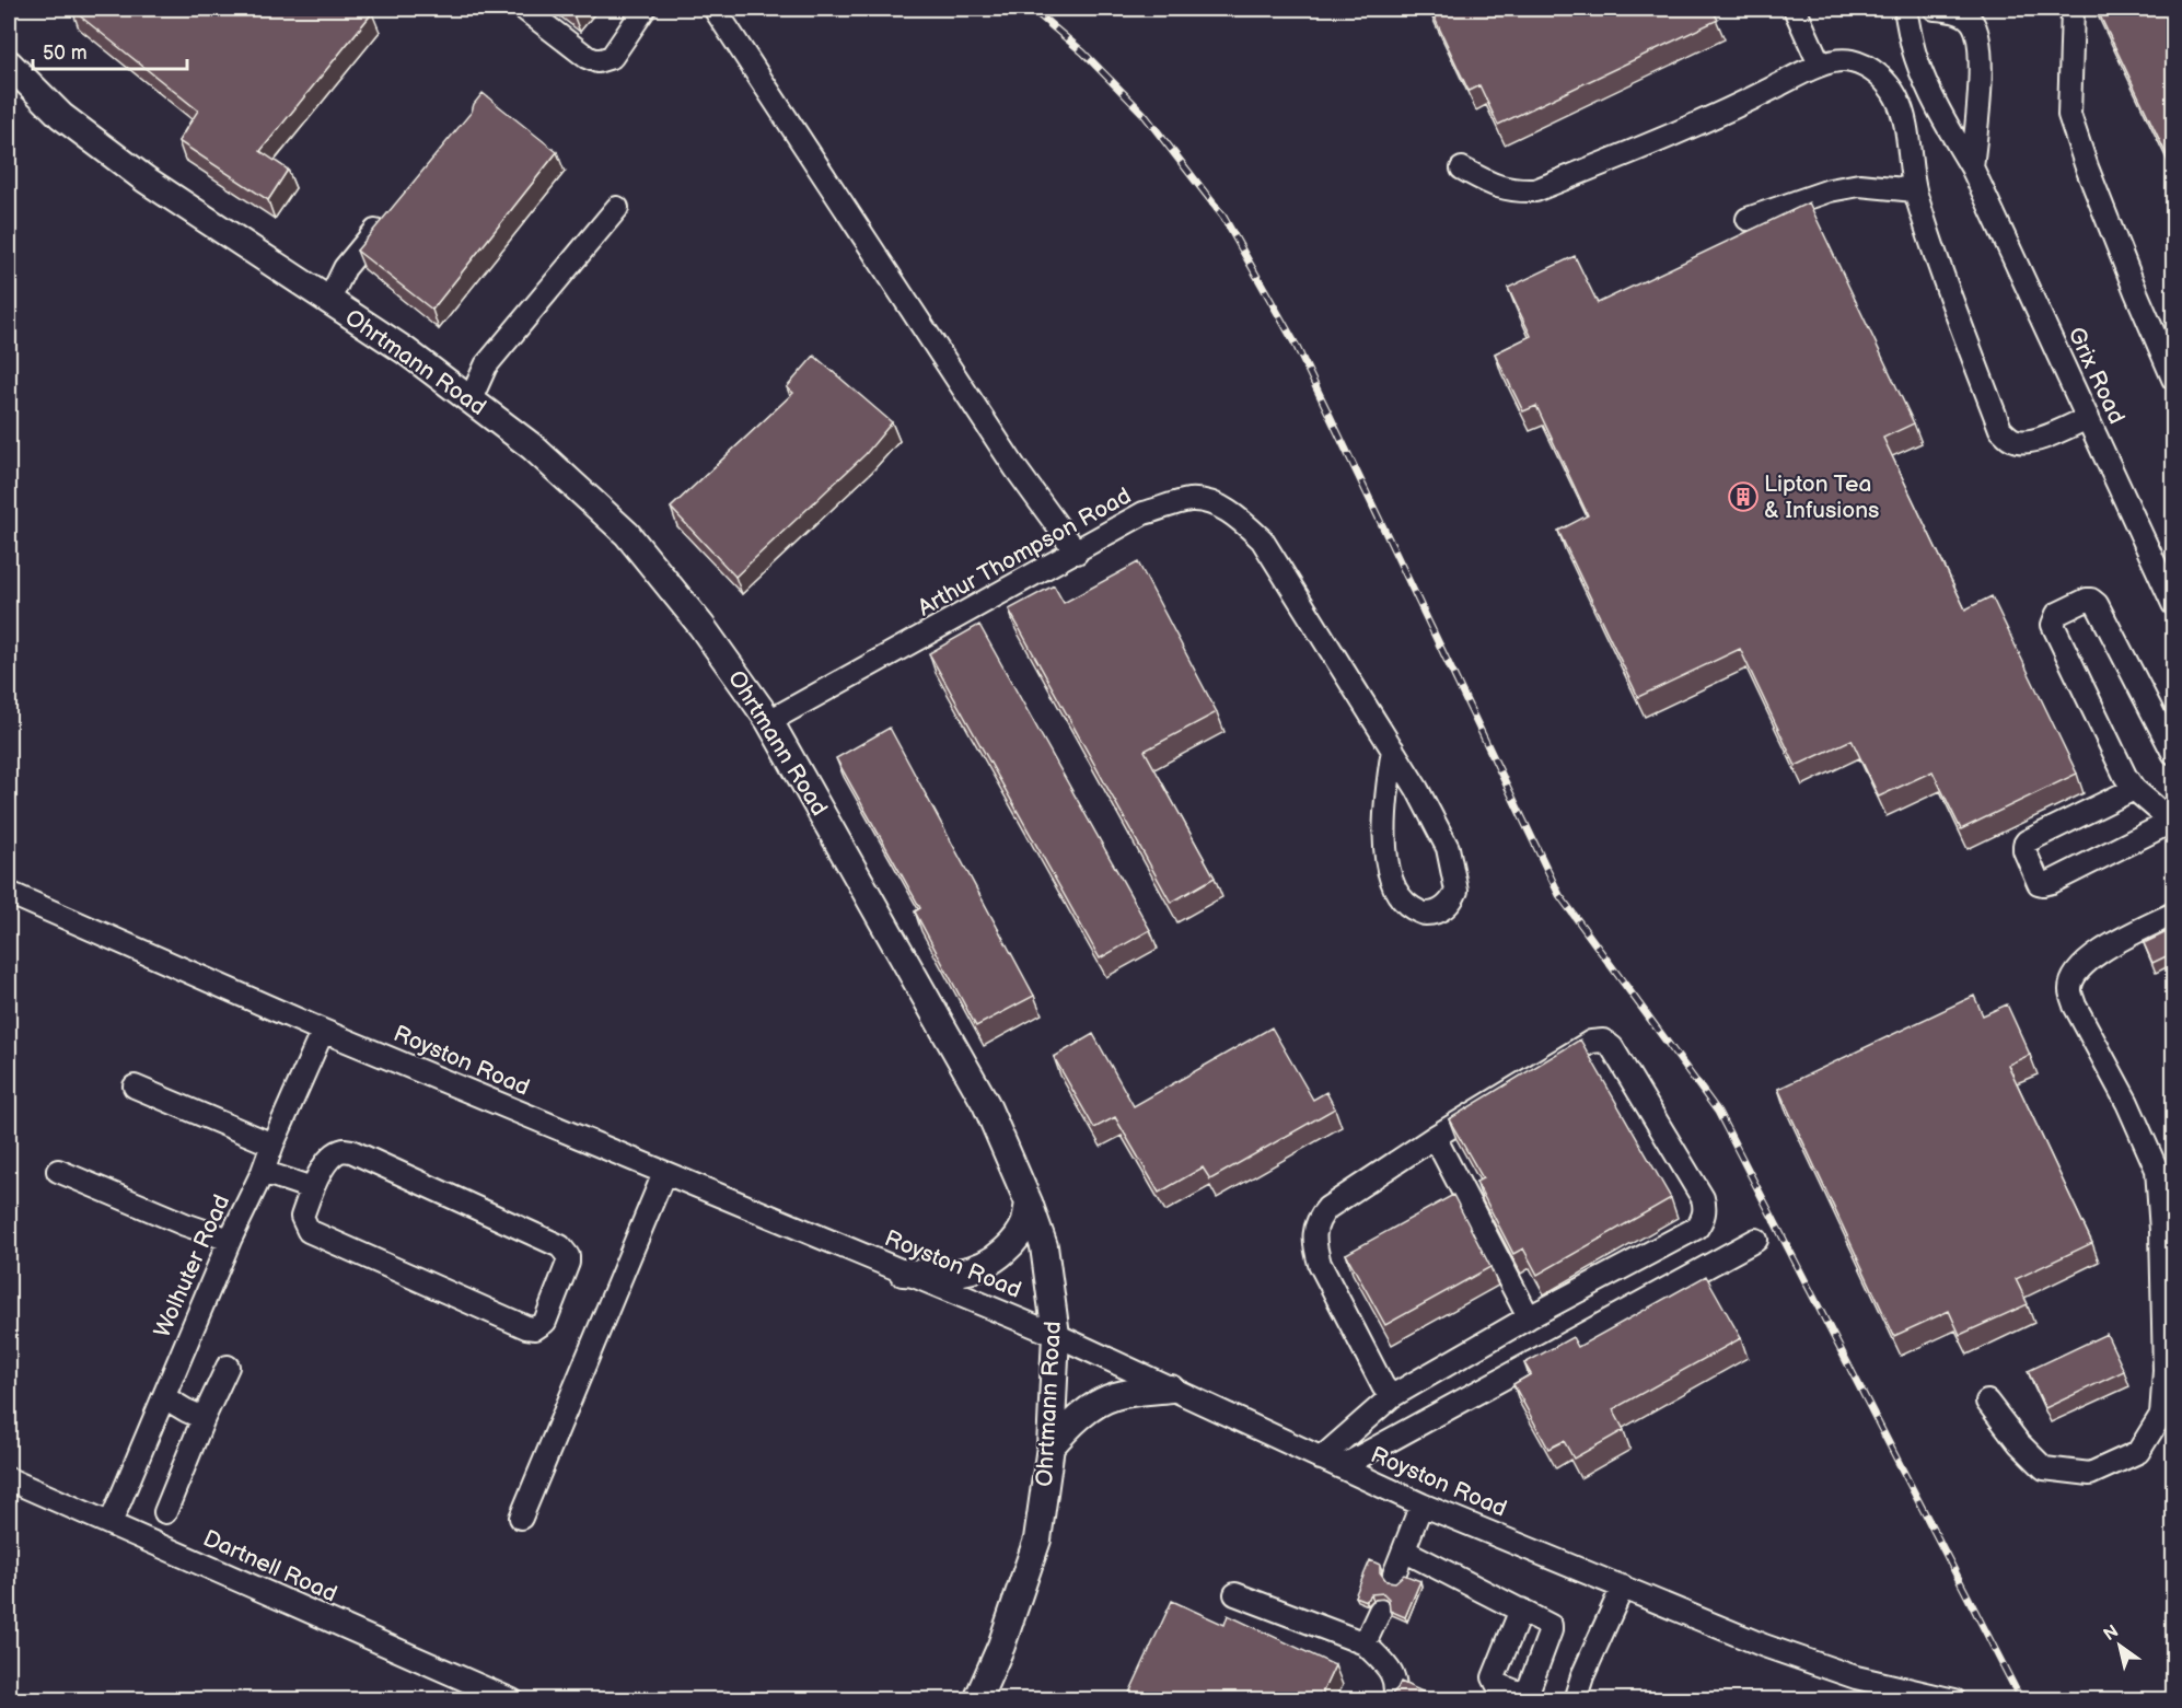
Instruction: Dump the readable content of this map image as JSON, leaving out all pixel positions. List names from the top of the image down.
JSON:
{
  "streets": {
    "main road": ["Ohrtmann Road"],
    "street": [
      "Grix Road",
      "Arthur Thompson Road",
      "Royston Road",
      "Wolhuter Road",
      "Dartnell Road"
    ]
  },
  "crossings": [
    ["Ohrtmann Road", "Arthur Thompson Road"],
    ["Ohrtmann Road", "Royston Road"],
    ["Royston Road", "Wolhuter Road"],
    ["Wolhuter Road", "Dartnell Road"]
  ],
  "places": {
    "building": ["Lipton Tea & Infusions"]
  },
  "scale_bar": "50 m",
  "north": "top left"
}
